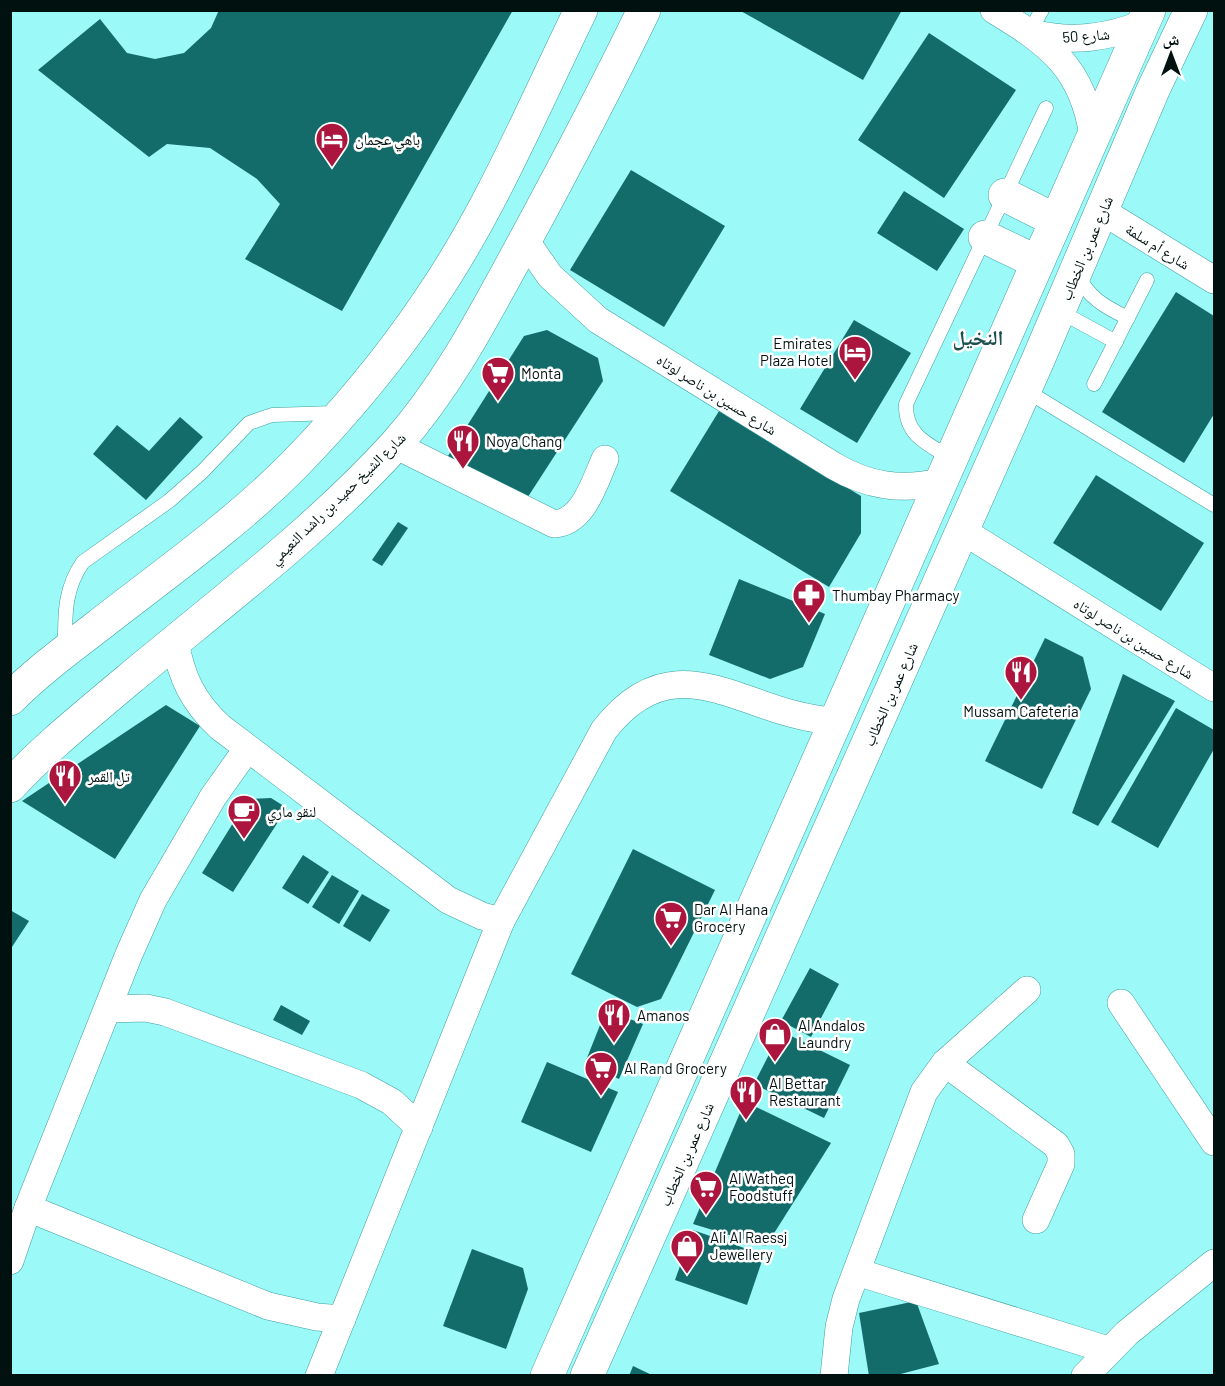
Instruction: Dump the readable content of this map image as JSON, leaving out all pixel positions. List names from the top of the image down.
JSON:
{
  "streets": {
    "street": [
      "شارع 50",
      "شارع أم سلمة",
      "شارع عمر بن الخطاب",
      "شارع حسين بن ناصر لوتاه",
      "شارع الشيخ حميد بن راشد النعيمي"
    ]
  },
  "crossings": [
    ["شارع أم سلمة", "شارع عمر بن الخطاب"],
    ["شارع عمر بن الخطاب", "شارع حسين بن ناصر لوتاه"],
    ["شارع حسين بن ناصر لوتاه", "شارع الشيخ حميد بن راشد النعيمي"]
  ],
  "districts": ["النخيل"],
  "places": {
    "hotel": ["باهي عجمان", "Emirates Plaza Hotel"],
    "supermarket": [
      "Monta",
      "Dar Al Hana Grocery",
      "Al Rand Grocery",
      "Al Watheq Foodstuff"
    ],
    "restaurant": [
      "Noya Chang",
      "Mussam Cafeteria",
      "تل القمر",
      "Amanos",
      "Al Bettar Restaurant"
    ],
    "pharmacy": ["Thumbay Pharmacy"],
    "cafe": ["لنقو ماري"],
    "shop": ["Al Andalos Laundry", "Ali Al Raessj Jewellery"]
  },
  "north": "top"
}
